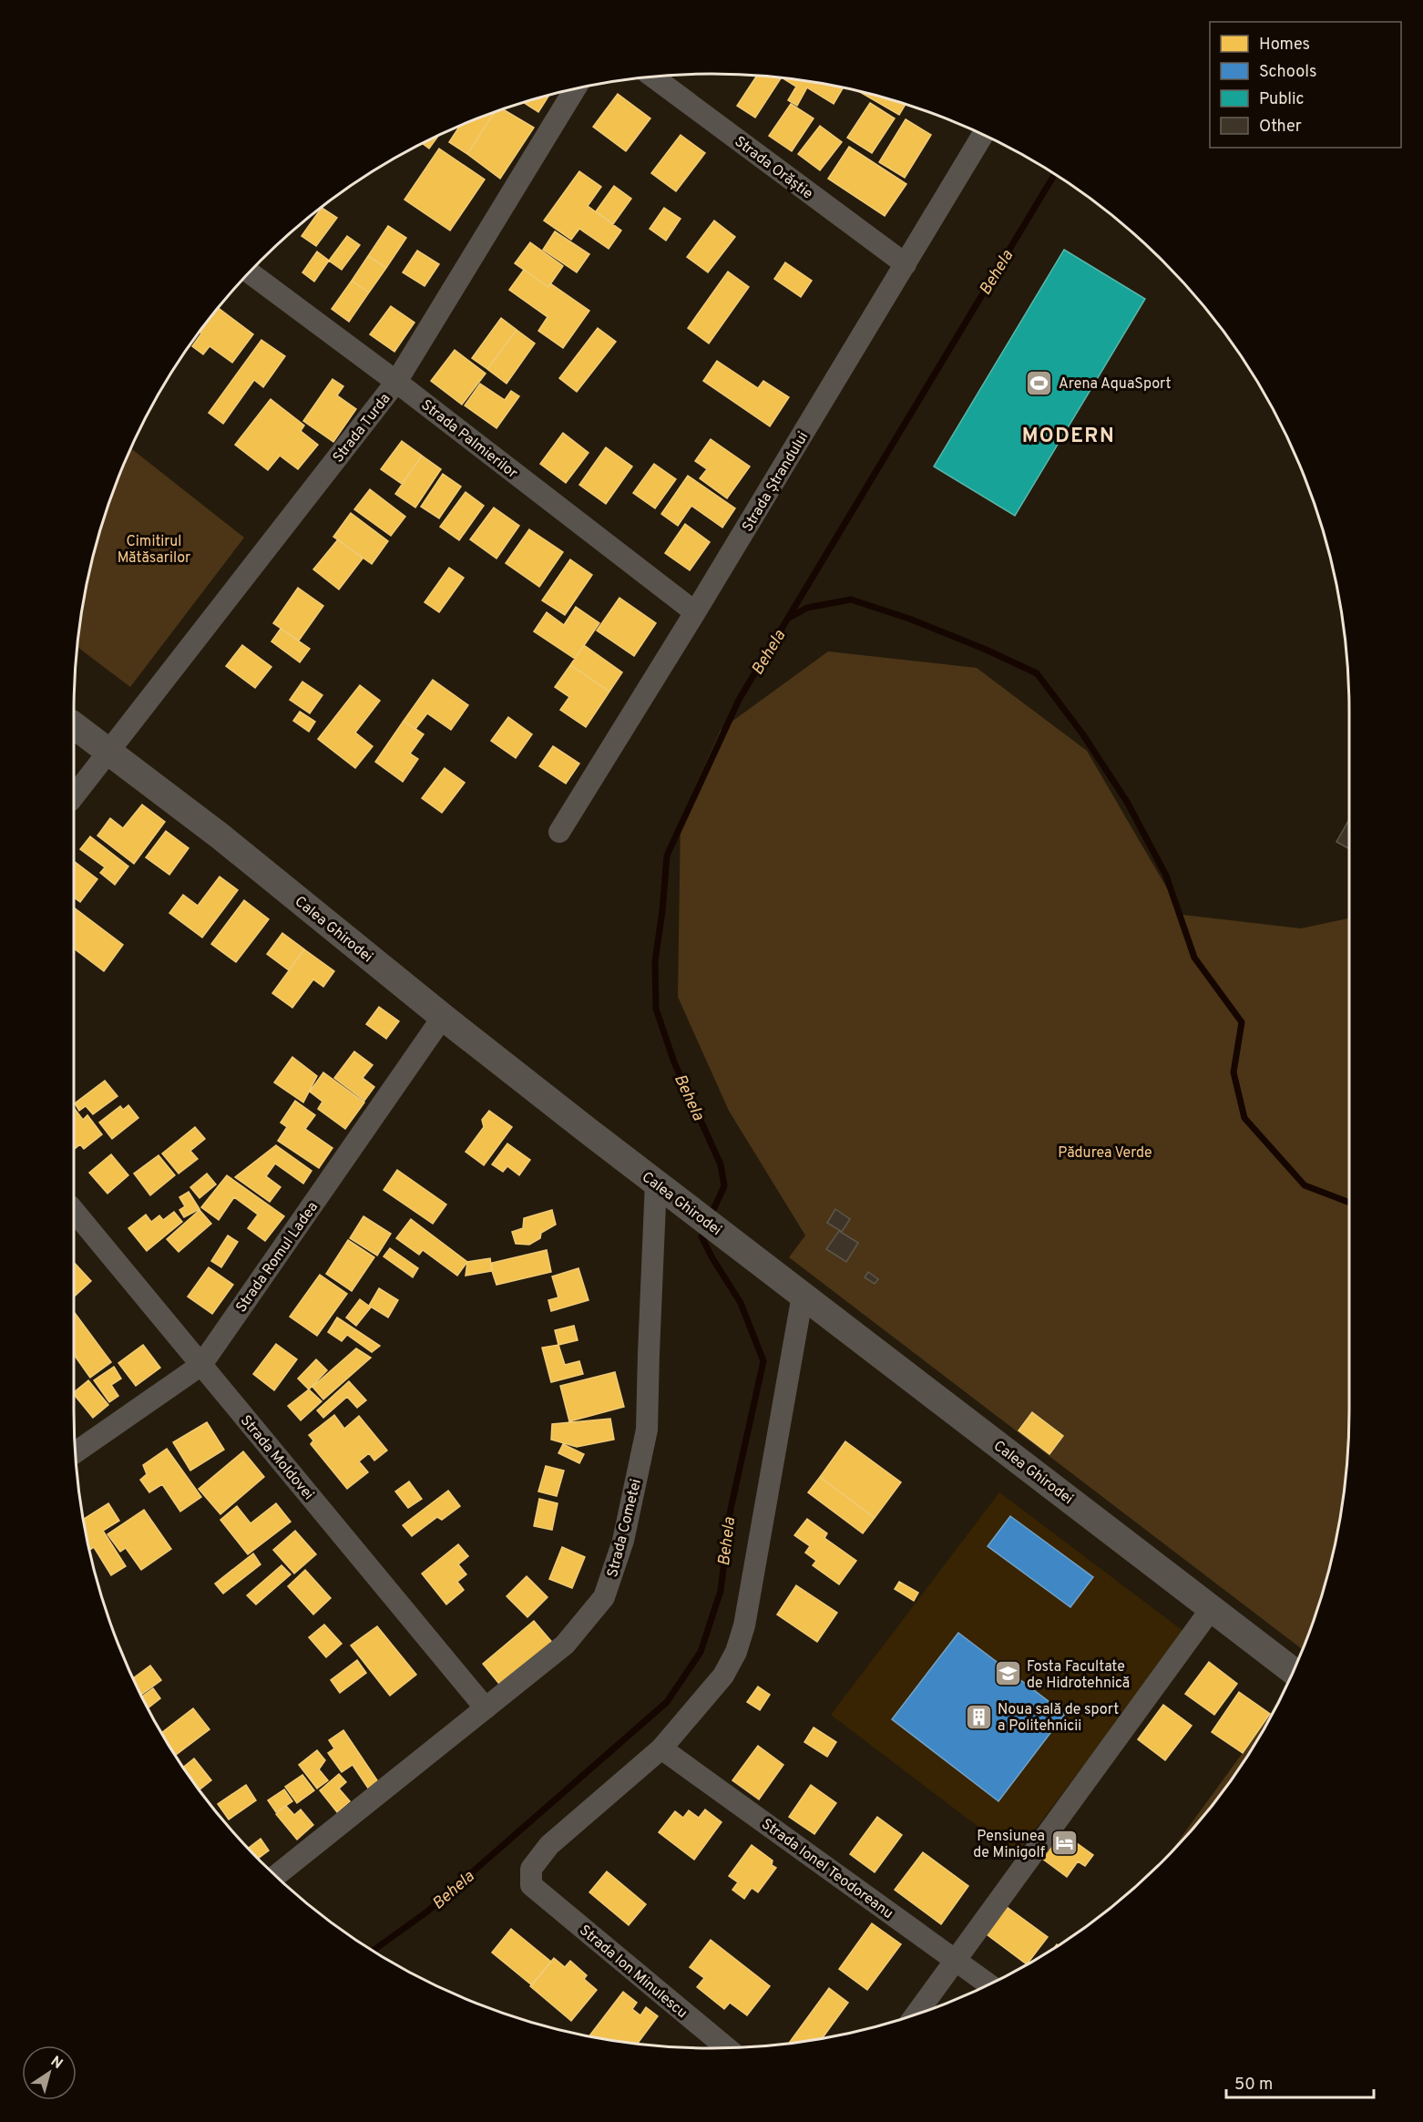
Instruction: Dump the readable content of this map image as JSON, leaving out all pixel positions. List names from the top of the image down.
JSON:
{
  "streets": {
    "street": [
      "Strada Orăștie",
      "Strada Turda",
      "Strada Palmierilor",
      "Strada Ștrandului",
      "Calea Ghirodei",
      "Strada Romul Ladea",
      "Strada Moldovei",
      "Strada Cometei",
      "Strada Ionel Teodoreanu",
      "Strada Ion Minulescu"
    ]
  },
  "crossings": [
    ["Strada Orăștie", "Strada Ștrandului"],
    ["Strada Turda", "Strada Palmierilor"],
    ["Strada Turda", "Calea Ghirodei"],
    ["Strada Palmierilor", "Strada Ștrandului"],
    ["Calea Ghirodei", "Strada Romul Ladea"],
    ["Calea Ghirodei", "Strada Cometei"],
    ["Strada Romul Ladea", "Strada Moldovei"],
    ["Strada Moldovei", "Strada Cometei"],
    ["Strada Ionel Teodoreanu", "Strada Ion Minulescu"]
  ],
  "districts": ["MODERN"],
  "water": ["Behela"],
  "parks": ["Cimitirul Mătăsarilor", "Pădurea Verde"],
  "places": {
    "sports": ["Arena AquaSport"],
    "school or university": ["Fosta Facultate de Hidrotehnică"],
    "building": ["Noua sală de sport a Politehnicii"],
    "hotel": ["Pensiunea de Minigolf"]
  },
  "legend": [
    "Homes",
    "Schools",
    "Public",
    "Other"
  ],
  "scale_bar": "50 m",
  "north": "top right"
}
